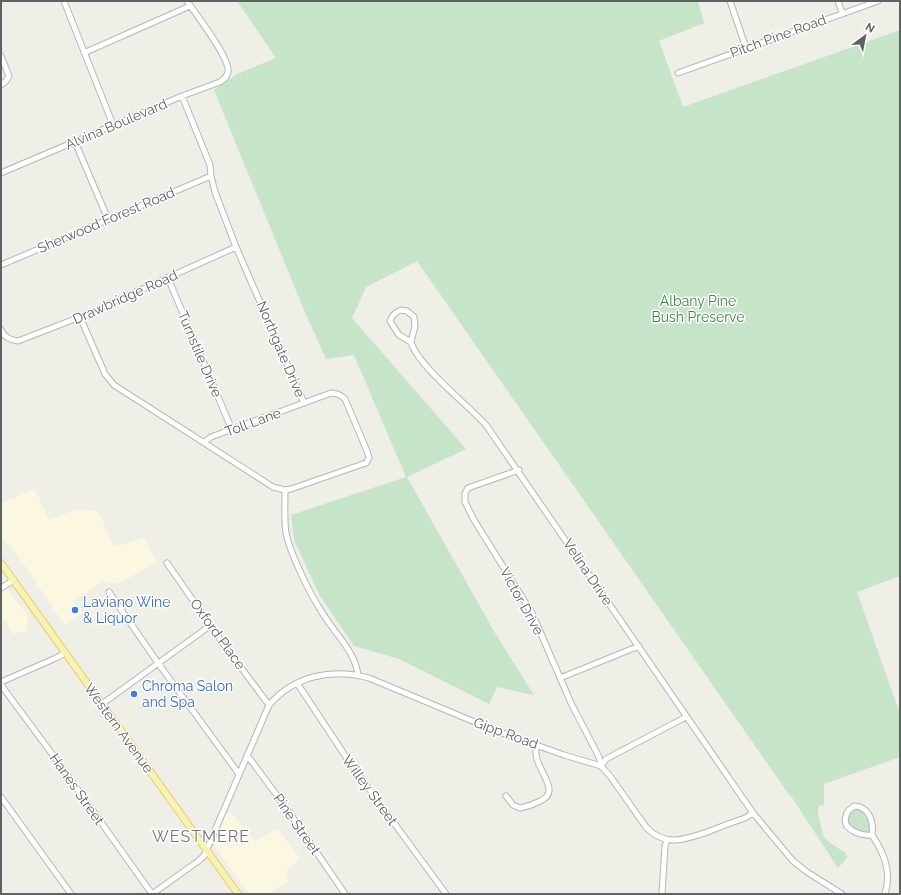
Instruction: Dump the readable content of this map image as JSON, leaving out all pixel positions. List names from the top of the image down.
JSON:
{
  "streets": {
    "main road": ["Western Avenue"],
    "street": [
      "Pitch Pine Road",
      "Alvina Boulevard",
      "Sherwood Forest Road",
      "Drawbridge Road",
      "Northgate Drive",
      "Turnstile Drive",
      "Toll Lane",
      "Velina Drive",
      "Victor Drive",
      "Oxford Place",
      "Gipp Road",
      "Hanes Street",
      "Willey Street",
      "Pine Street"
    ]
  },
  "crossings": [
    ["Alvina Boulevard", "Northgate Drive"],
    ["Sherwood Forest Road", "Northgate Drive"],
    ["Drawbridge Road", "Northgate Drive"],
    ["Drawbridge Road", "Turnstile Drive"],
    ["Northgate Drive", "Toll Lane"],
    ["Turnstile Drive", "Toll Lane"],
    ["Velina Drive", "Victor Drive"],
    ["Victor Drive", "Gipp Road"],
    ["Oxford Place", "Gipp Road"],
    ["Western Avenue", "Gipp Road"],
    ["Gipp Road", "Hanes Street"],
    ["Gipp Road", "Willey Street"],
    ["Gipp Road", "Pine Street"]
  ],
  "districts": ["WESTMERE"],
  "parks": ["Albany Pine Bush Preserve"],
  "places": ["Laviano Wine & Liquor", "Chroma Salon and Spa"],
  "north": "top right"
}
